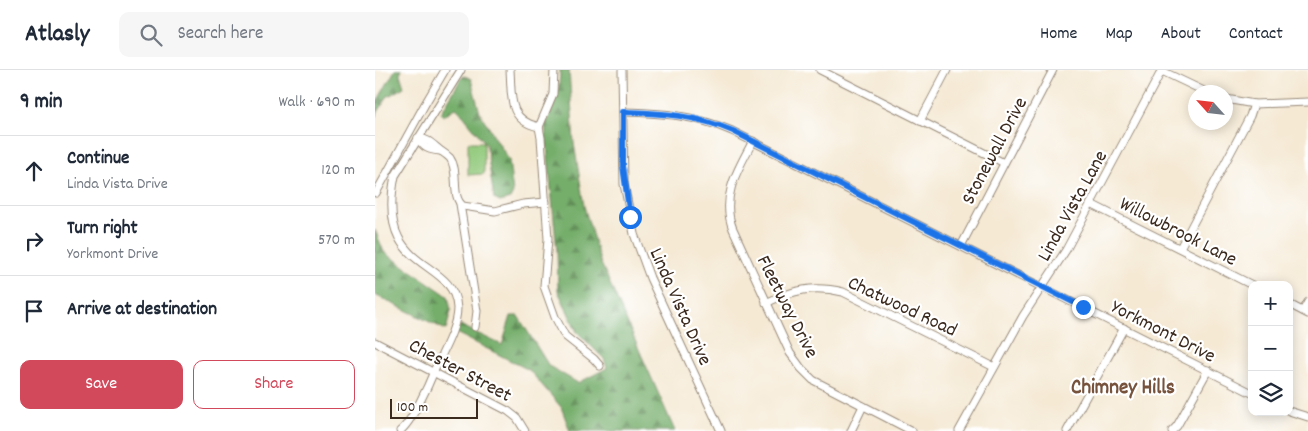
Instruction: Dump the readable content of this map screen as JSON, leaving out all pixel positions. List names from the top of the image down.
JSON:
{
  "streets": {
    "street": [
      "Stonewall Drive",
      "Linda Vista Lane",
      "Willowbrook Lane",
      "Chatwood Road",
      "Linda Vista Drive",
      "Fleetway Drive",
      "Yorkmont Drive",
      "Chester Street"
    ]
  },
  "crossings": [
    ["Stonewall Drive", "Yorkmont Drive"],
    ["Linda Vista Lane", "Willowbrook Lane"],
    ["Linda Vista Lane", "Chatwood Road"],
    ["Linda Vista Lane", "Yorkmont Drive"],
    ["Chatwood Road", "Fleetway Drive"],
    ["Linda Vista Drive", "Yorkmont Drive"],
    ["Fleetway Drive", "Yorkmont Drive"]
  ],
  "districts": ["Chimney Hills"],
  "scale_bar": "100 m",
  "north": "top left",
  "page": {
    "header": "Atlasly",
    "search": "Search here",
    "nav": [
      "Home",
      "Map",
      "About",
      "Contact"
    ],
    "heading": ["9 min", "Walk · 690 m"],
    "list": [
      ["Continue", "Linda Vista Drive", "120 m"],
      ["Turn right", "Yorkmont Drive", "570 m"],
      "Arrive at destination"
    ],
    "map_buttons": ["+", "−"],
    "buttons": ["Save", "Share"],
    "scale": "100 m"
  }
}
